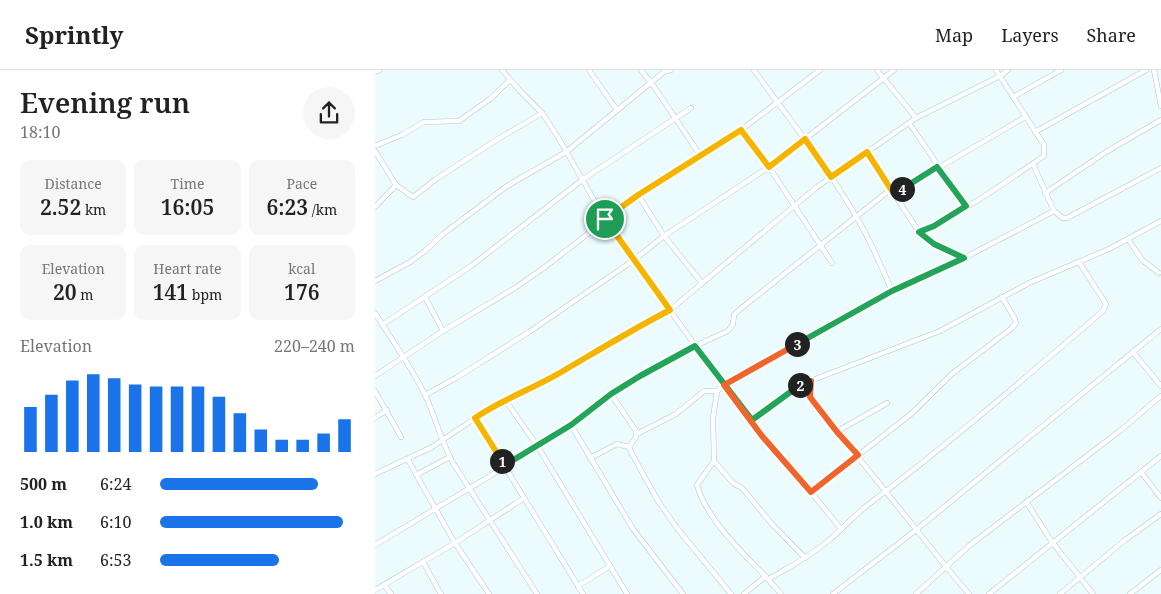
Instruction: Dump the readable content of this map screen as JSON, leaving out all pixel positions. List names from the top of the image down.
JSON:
{
  "page": {
    "header": "Sprintly",
    "nav": ["Map", "Layers", "Share"],
    "heading": ["Evening run", "18:10"],
    "stats": [
      ["Distance", "2.52 km"],
      ["Time", "16:05"],
      ["Pace", "6:23 /km"],
      ["Elevation", "20 m"],
      ["Heart rate", "141 bpm"],
      ["kcal", "176"]
    ],
    "pins": [
      "4",
      "3",
      "2",
      "1"
    ],
    "chart": ["Elevation", "220–240 m"],
    "list": [
      {
        "name": "500 m",
        "note": "6:24"
      },
      {
        "name": "1.0 km",
        "note": "6:10"
      },
      {
        "name": "1.5 km",
        "note": "6:53"
      }
    ]
  }
}
